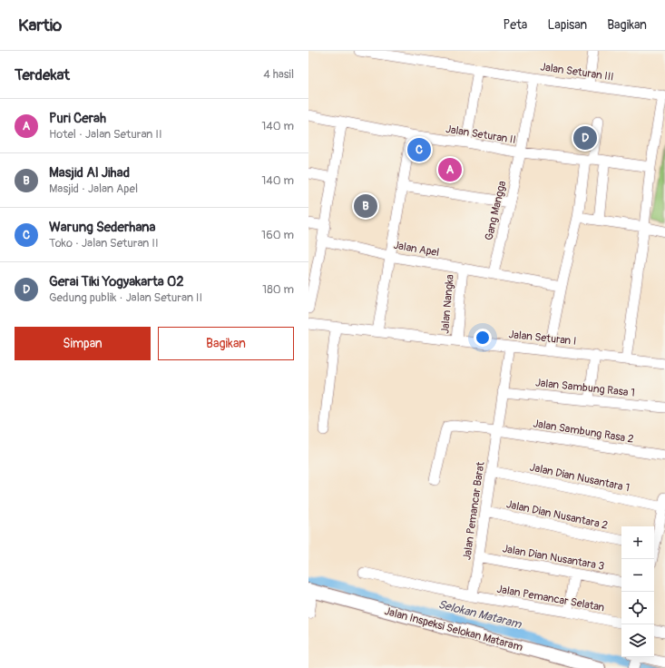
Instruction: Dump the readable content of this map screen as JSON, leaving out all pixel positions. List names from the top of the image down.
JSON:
{
  "streets": {
    "main road": ["Jalan Inspeksi Selokan Mataram"],
    "street": [
      "Jalan Seturan III",
      "Jalan Seturan II",
      "Gang Mangga",
      "Jalan Apel",
      "Jalan Nangka",
      "Jalan Seturan I",
      "Jalan Sambung Rasa 1",
      "Jalan Sambung Rasa 2",
      "Jalan Dian Nusantara 1",
      "Jalan Pemancar Barat",
      "Jalan Dian Nusantara 2",
      "Jalan Dian Nusantara 3",
      "Jalan Pemancar Selatan"
    ]
  },
  "crossings": [
    ["Jalan Seturan III", "Jalan Seturan II"],
    ["Jalan Seturan III", "Gang Mangga"],
    ["Jalan Seturan III", "Jalan Seturan I"],
    ["Jalan Seturan II", "Gang Mangga"],
    ["Gang Mangga", "Jalan Apel"],
    ["Jalan Apel", "Jalan Nangka"],
    ["Jalan Nangka", "Jalan Seturan I"],
    ["Jalan Seturan I", "Jalan Pemancar Barat"],
    ["Jalan Sambung Rasa 1", "Jalan Pemancar Barat"],
    ["Jalan Sambung Rasa 2", "Jalan Pemancar Barat"],
    ["Jalan Dian Nusantara 1", "Jalan Pemancar Barat"],
    ["Jalan Pemancar Barat", "Jalan Dian Nusantara 2"],
    ["Jalan Pemancar Barat", "Jalan Dian Nusantara 3"],
    ["Jalan Pemancar Barat", "Jalan Pemancar Selatan"]
  ],
  "water": ["Selokan Mataram"],
  "page": {
    "header": "Kartio",
    "nav": ["Peta", "Lapisan", "Bagikan"],
    "heading": ["Terdekat", "4 hasil"],
    "list": [
      {
        "mark": "A",
        "name": "Puri Cerah",
        "note": "Hotel · Jalan Seturan II",
        "value": "140 m"
      },
      {
        "mark": "B",
        "name": "Masjid Al Jihad",
        "note": "Masjid · Jalan Apel",
        "value": "140 m"
      },
      {
        "mark": "C",
        "name": "Warung Sederhana",
        "note": "Toko · Jalan Seturan II",
        "value": "160 m"
      },
      {
        "mark": "D",
        "name": "Gerai Tiki Yogyakarta 02",
        "note": "Gedung publik · Jalan Seturan II",
        "value": "180 m"
      }
    ],
    "pins": [
      "D",
      "C",
      "A",
      "B"
    ],
    "buttons": ["Simpan", "Bagikan"],
    "map_buttons": ["+", "−"]
  }
}
